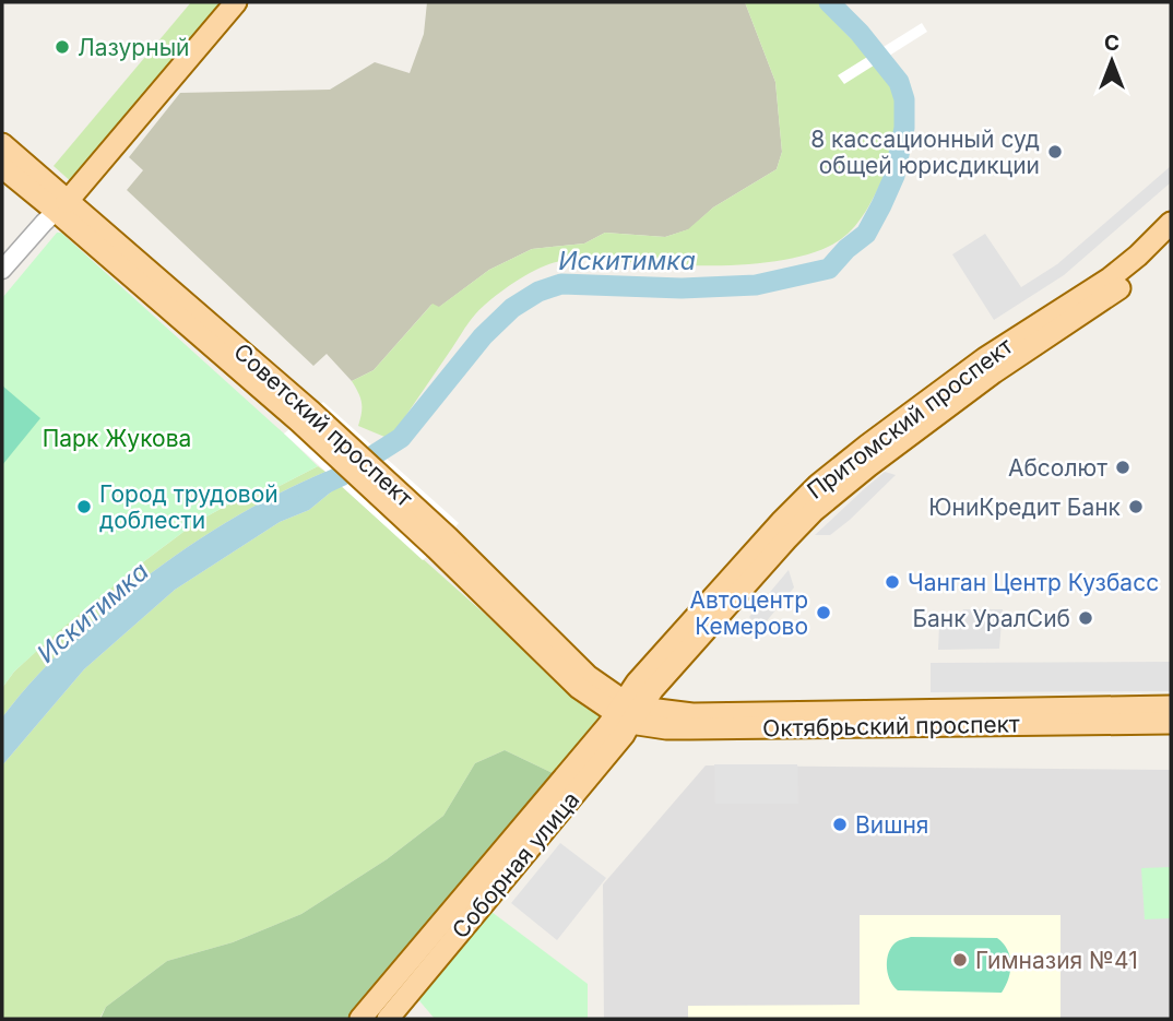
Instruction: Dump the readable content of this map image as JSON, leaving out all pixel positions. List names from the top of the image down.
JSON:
{
  "streets": {
    "main road": [
      "Притомский проспект",
      "Советский проспект",
      "Октябрьский проспект",
      "Соборная улица"
    ]
  },
  "crossings": [
    ["Притомский проспект", "Советский проспект"],
    ["Притомский проспект", "Октябрьский проспект"],
    ["Притомский проспект", "Соборная улица"],
    ["Советский проспект", "Октябрьский проспект"],
    ["Советский проспект", "Соборная улица"],
    ["Октябрьский проспект", "Соборная улица"]
  ],
  "water": ["Искитимка"],
  "parks": ["Парк Жукова"],
  "places": [
    "Лазурный",
    "8 кассационный суд общей юрисдикции",
    "Абсолют",
    "Город трудовой доблести",
    "ЮниКредит Банк",
    "Чанган Центр Кузбасс",
    "Автоцентр Кемерово",
    "Банк УралСиб",
    "Вишня",
    "Гимназия №41"
  ],
  "north": "top"
}
